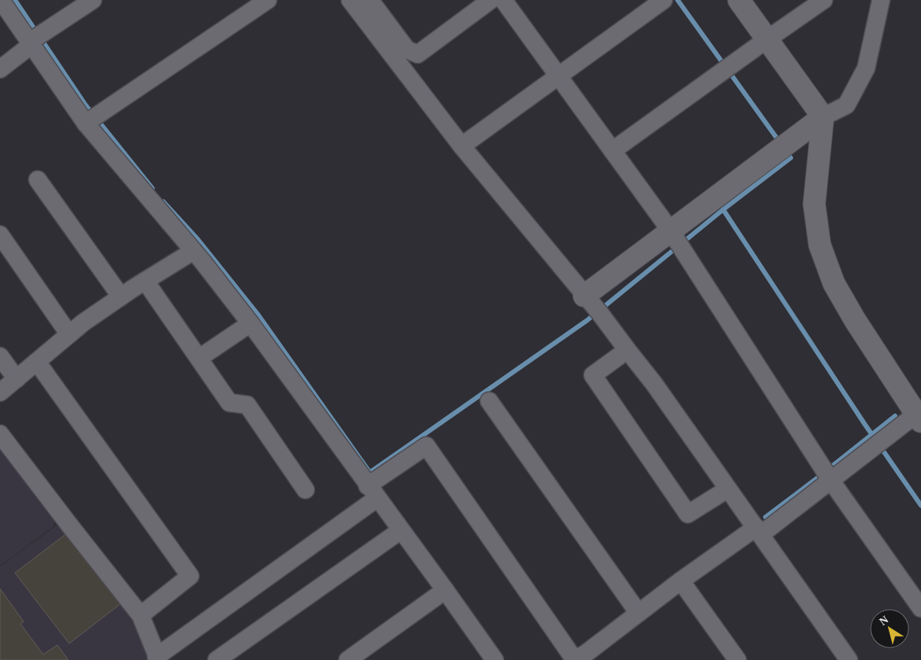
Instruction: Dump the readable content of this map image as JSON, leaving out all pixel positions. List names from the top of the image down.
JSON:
{
  "north": "top left"
}
